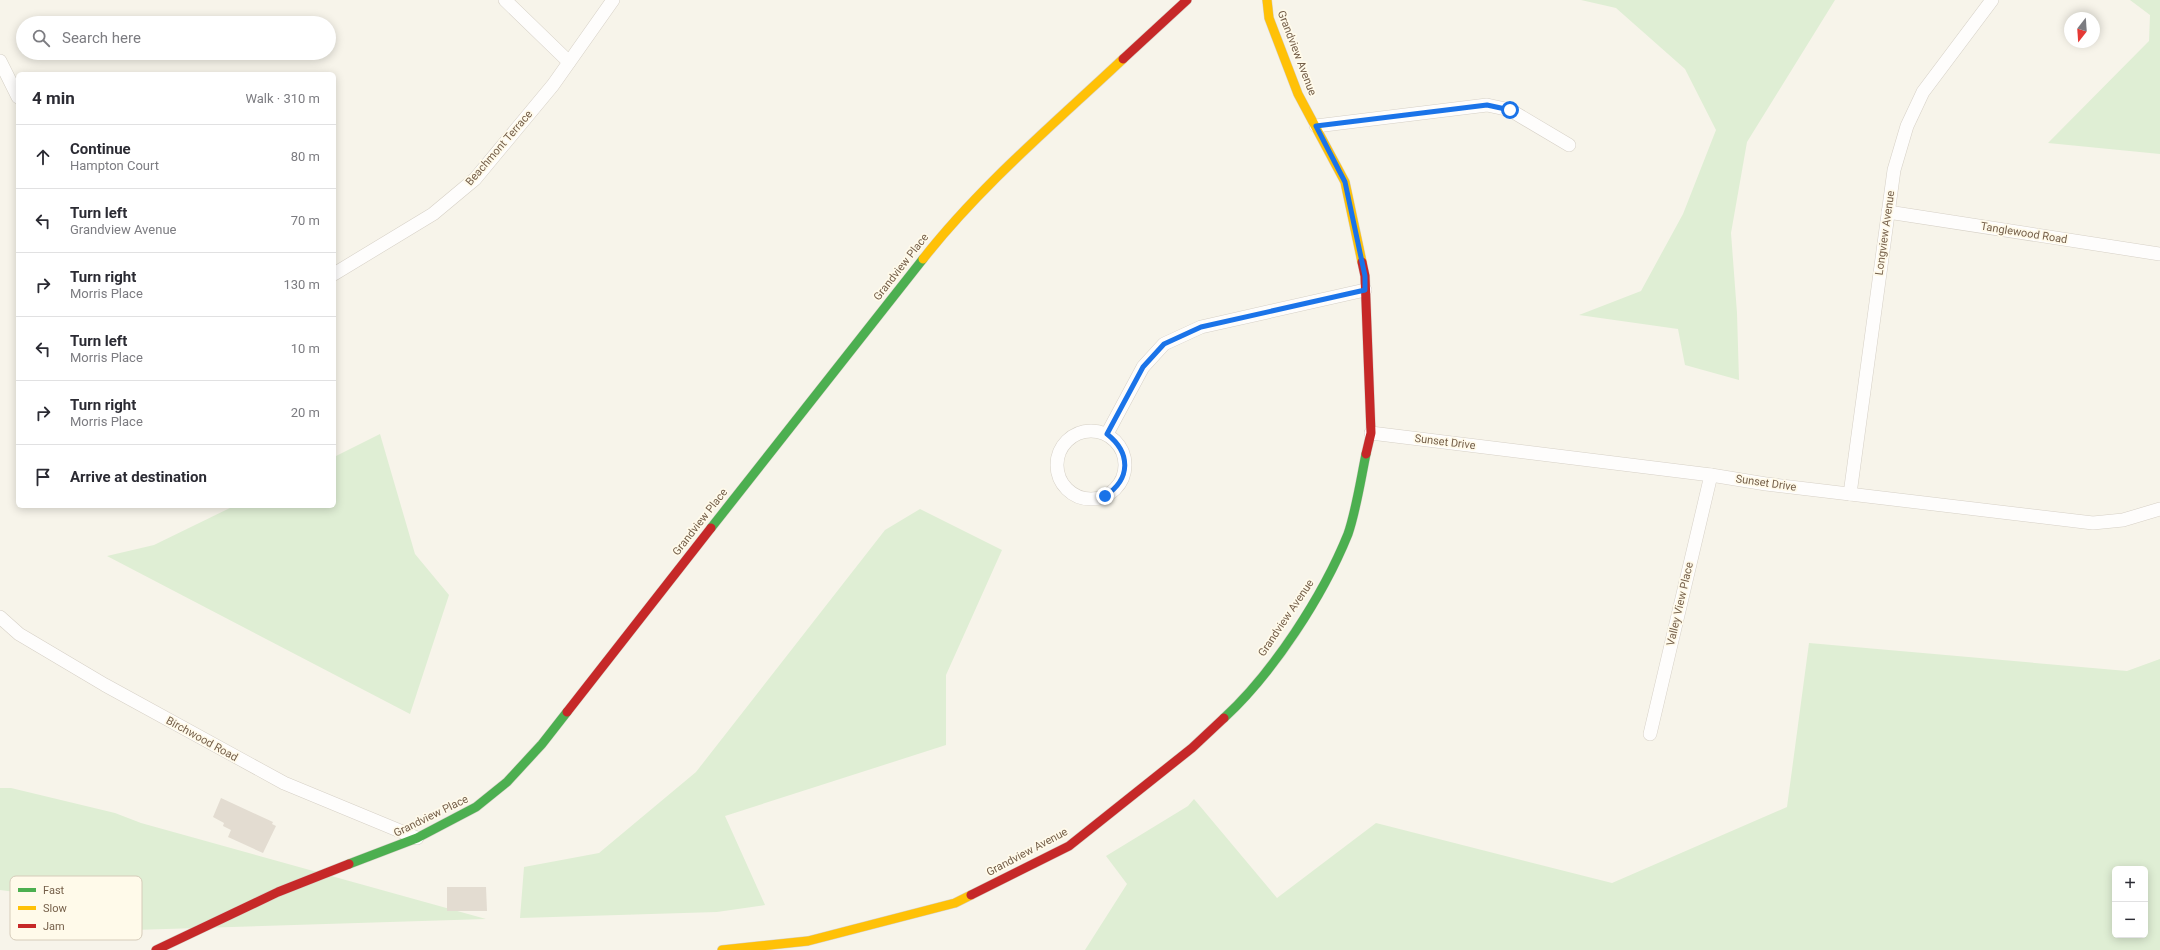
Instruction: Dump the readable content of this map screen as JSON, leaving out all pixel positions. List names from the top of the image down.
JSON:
{
  "streets": {
    "street": [
      "Grandview Avenue",
      "Beachmont Terrace",
      "Longview Avenue",
      "Tanglewood Road",
      "Grandview Place",
      "Sunset Drive",
      "Valley View Place",
      "Birchwood Road"
    ]
  },
  "crossings": [
    ["Grandview Avenue", "Sunset Drive"],
    ["Longview Avenue", "Tanglewood Road"],
    ["Longview Avenue", "Sunset Drive"],
    ["Grandview Place", "Birchwood Road"],
    ["Sunset Drive", "Valley View Place"]
  ],
  "legend": ["Fast", "Slow", "Jam"],
  "north": "bottom",
  "page": {
    "search": "Search here",
    "heading": ["4 min", "Walk · 310 m"],
    "list": [
      ["Continue", "Hampton Court", "80 m"],
      ["Turn left", "Grandview Avenue", "70 m"],
      ["Turn right", "Morris Place", "130 m"],
      ["Turn left", "Morris Place", "10 m"],
      ["Turn right", "Morris Place", "20 m"],
      "Arrive at destination"
    ],
    "map_buttons": ["+", "−"]
  }
}
